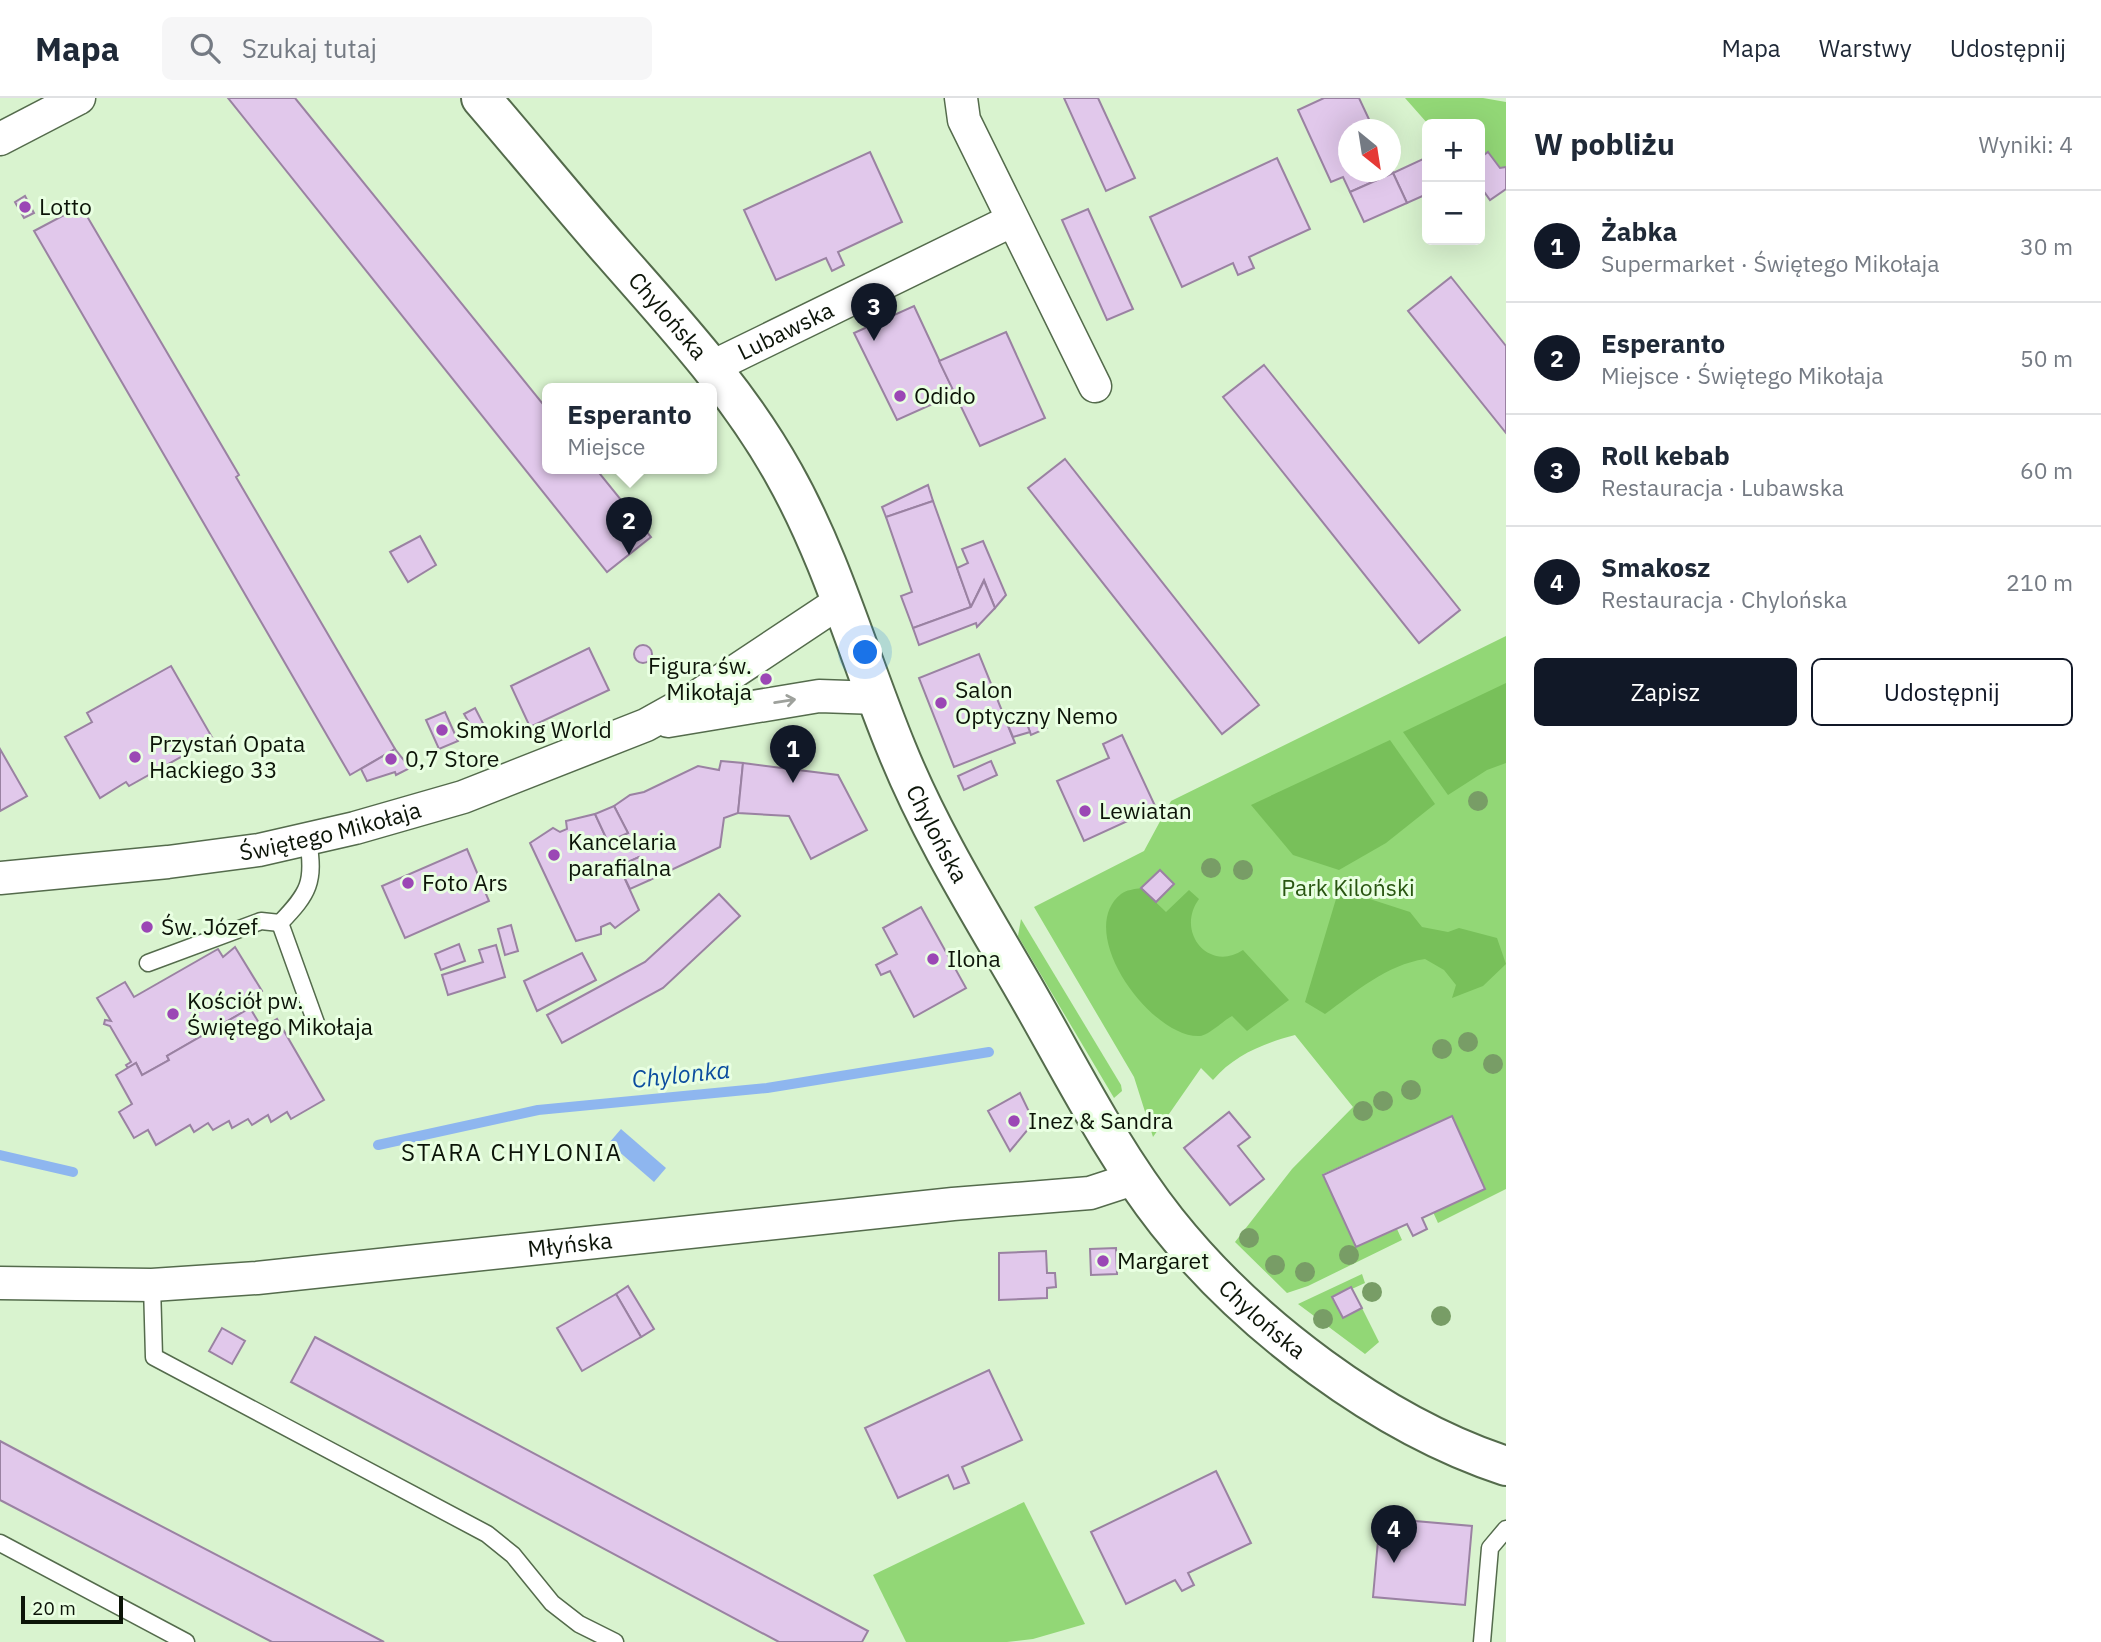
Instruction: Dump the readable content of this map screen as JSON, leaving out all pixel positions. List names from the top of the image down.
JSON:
{
  "streets": {
    "street": [
      "Chylońska",
      "Lubawska",
      "Świętego Mikołaja",
      "Młyńska"
    ]
  },
  "crossings": [
    ["Chylońska", "Lubawska"],
    ["Chylońska", "Świętego Mikołaja"],
    ["Chylońska", "Młyńska"]
  ],
  "districts": ["STARA CHYLONIA"],
  "water": ["Chylonka"],
  "parks": ["Park Kiloński"],
  "places": [
    "Lotto",
    "Odido",
    "Figura św. Mikołaja",
    "Salon Optyczny Nemo",
    "Smoking World",
    "Przystań Opata Hackiego 33",
    "0,7 Store",
    "Lewiatan",
    "Kancelaria parafialna",
    "Foto Ars",
    "Św. Józef",
    "Ilona",
    "Kościół pw. Świętego Mikołaja",
    "Inez & Sandra",
    "Margaret"
  ],
  "scale_bar": "20 m",
  "north": "bottom right",
  "page": {
    "header": "Mapa",
    "search": "Szukaj tutaj",
    "nav": ["Mapa", "Warstwy", "Udostępnij"],
    "heading": ["W pobliżu", "Wyniki: 4"],
    "map_buttons": ["+", "−"],
    "list": [
      {
        "mark": "1",
        "name": "Żabka",
        "note": "Supermarket · Świętego Mikołaja",
        "value": "30 m"
      },
      {
        "mark": "2",
        "name": "Esperanto",
        "note": "Miejsce · Świętego Mikołaja",
        "value": "50 m"
      },
      {
        "mark": "3",
        "name": "Roll kebab",
        "note": "Restauracja · Lubawska",
        "value": "60 m"
      },
      {
        "mark": "4",
        "name": "Smakosz",
        "note": "Restauracja · Chylońska",
        "value": "210 m"
      }
    ],
    "pins": [
      "3",
      "2",
      "1",
      "4"
    ],
    "popup": ["Esperanto", "Miejsce"],
    "buttons": ["Zapisz", "Udostępnij"],
    "scale": "20 m"
  }
}
